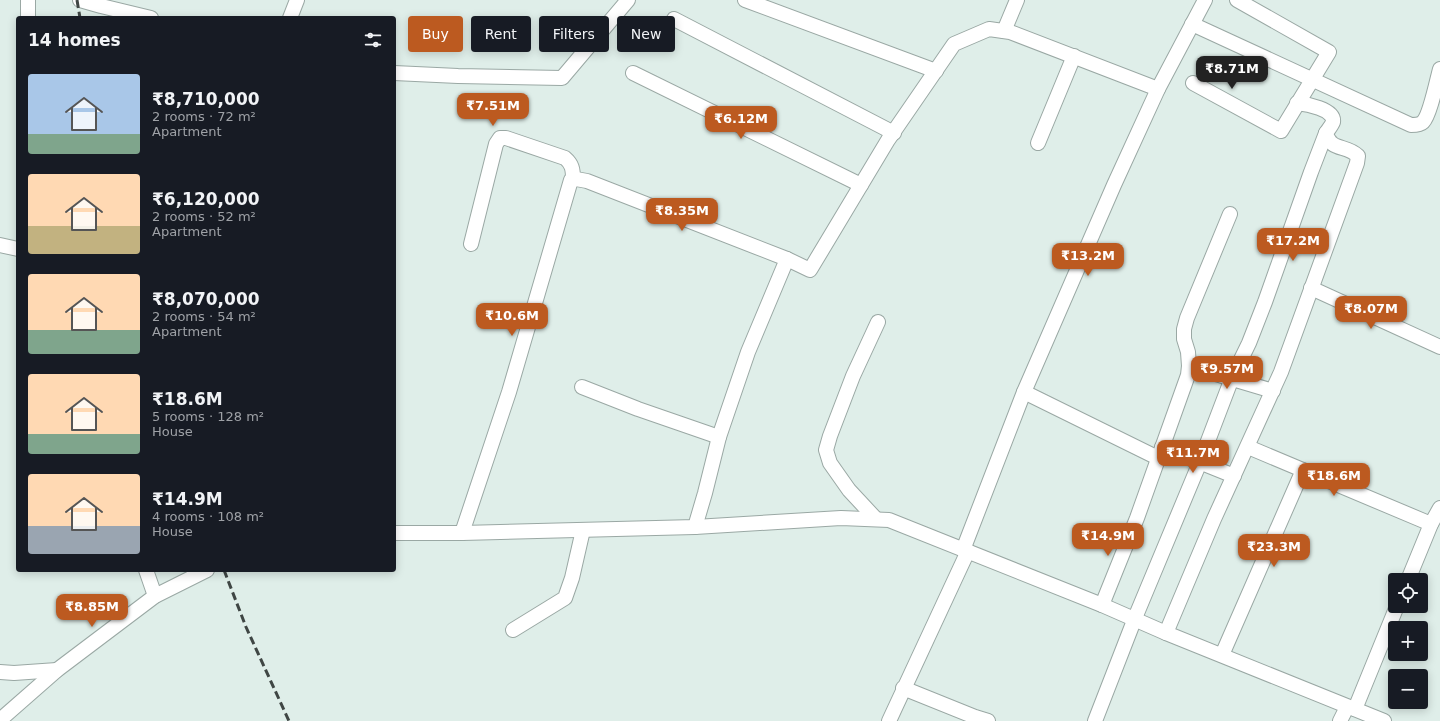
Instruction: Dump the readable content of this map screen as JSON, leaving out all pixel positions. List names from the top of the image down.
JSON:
{
  "page": {
    "chip": [
      "Buy",
      "Rent",
      "Filters",
      "New"
    ],
    "heading": "14 homes",
    "price": [
      "₹8.71M",
      "₹7.51M",
      "₹6.12M",
      "₹8.35M",
      "₹17.2M",
      "₹13.2M",
      "₹8.07M",
      "₹10.6M",
      "₹9.57M",
      "₹11.7M",
      "₹18.6M",
      "₹14.9M",
      "₹23.3M",
      "₹8.85M"
    ],
    "list": [
      {
        "name": "₹8,710,000",
        "note": "2 rooms · 72 m² · Apartment"
      },
      {
        "name": "₹6,120,000",
        "note": "2 rooms · 52 m² · Apartment"
      },
      {
        "name": "₹8,070,000",
        "note": "2 rooms · 54 m² · Apartment"
      },
      {
        "name": "₹18.6M",
        "note": "5 rooms · 128 m² · House"
      },
      {
        "name": "₹14.9M",
        "note": "4 rooms · 108 m² · House"
      }
    ],
    "map_buttons": ["+", "−"]
  }
}
